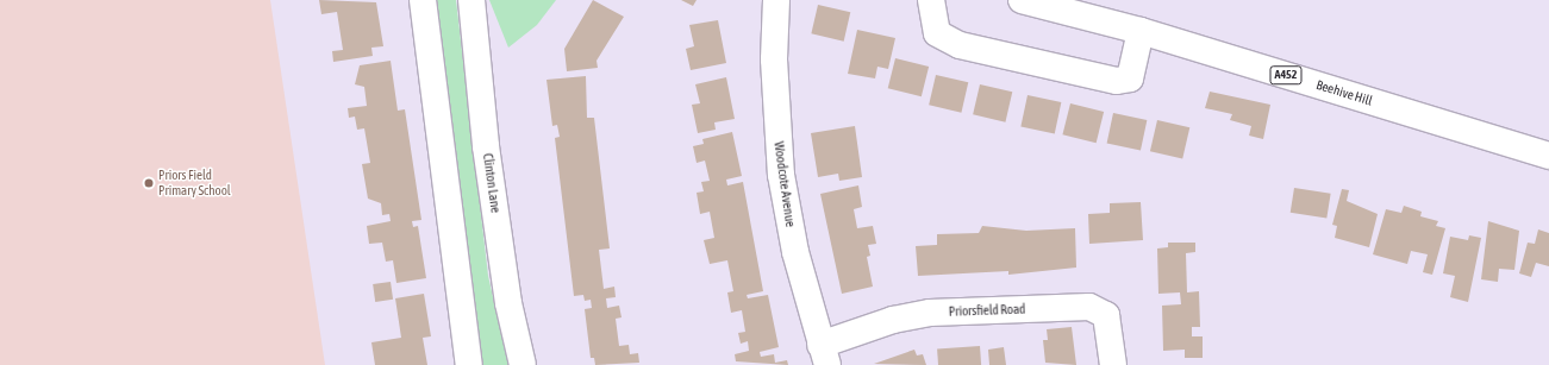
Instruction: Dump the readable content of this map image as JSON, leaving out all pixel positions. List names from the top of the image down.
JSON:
{
  "streets": {
    "street": [
      "A452",
      "Beehive Hill",
      "Clinton Lane",
      "Woodcote Avenue",
      "Priorsfield Road"
    ]
  },
  "crossings": [
    ["Woodcote Avenue", "Priorsfield Road"]
  ],
  "places": ["Priors Field Primary School"]
}
